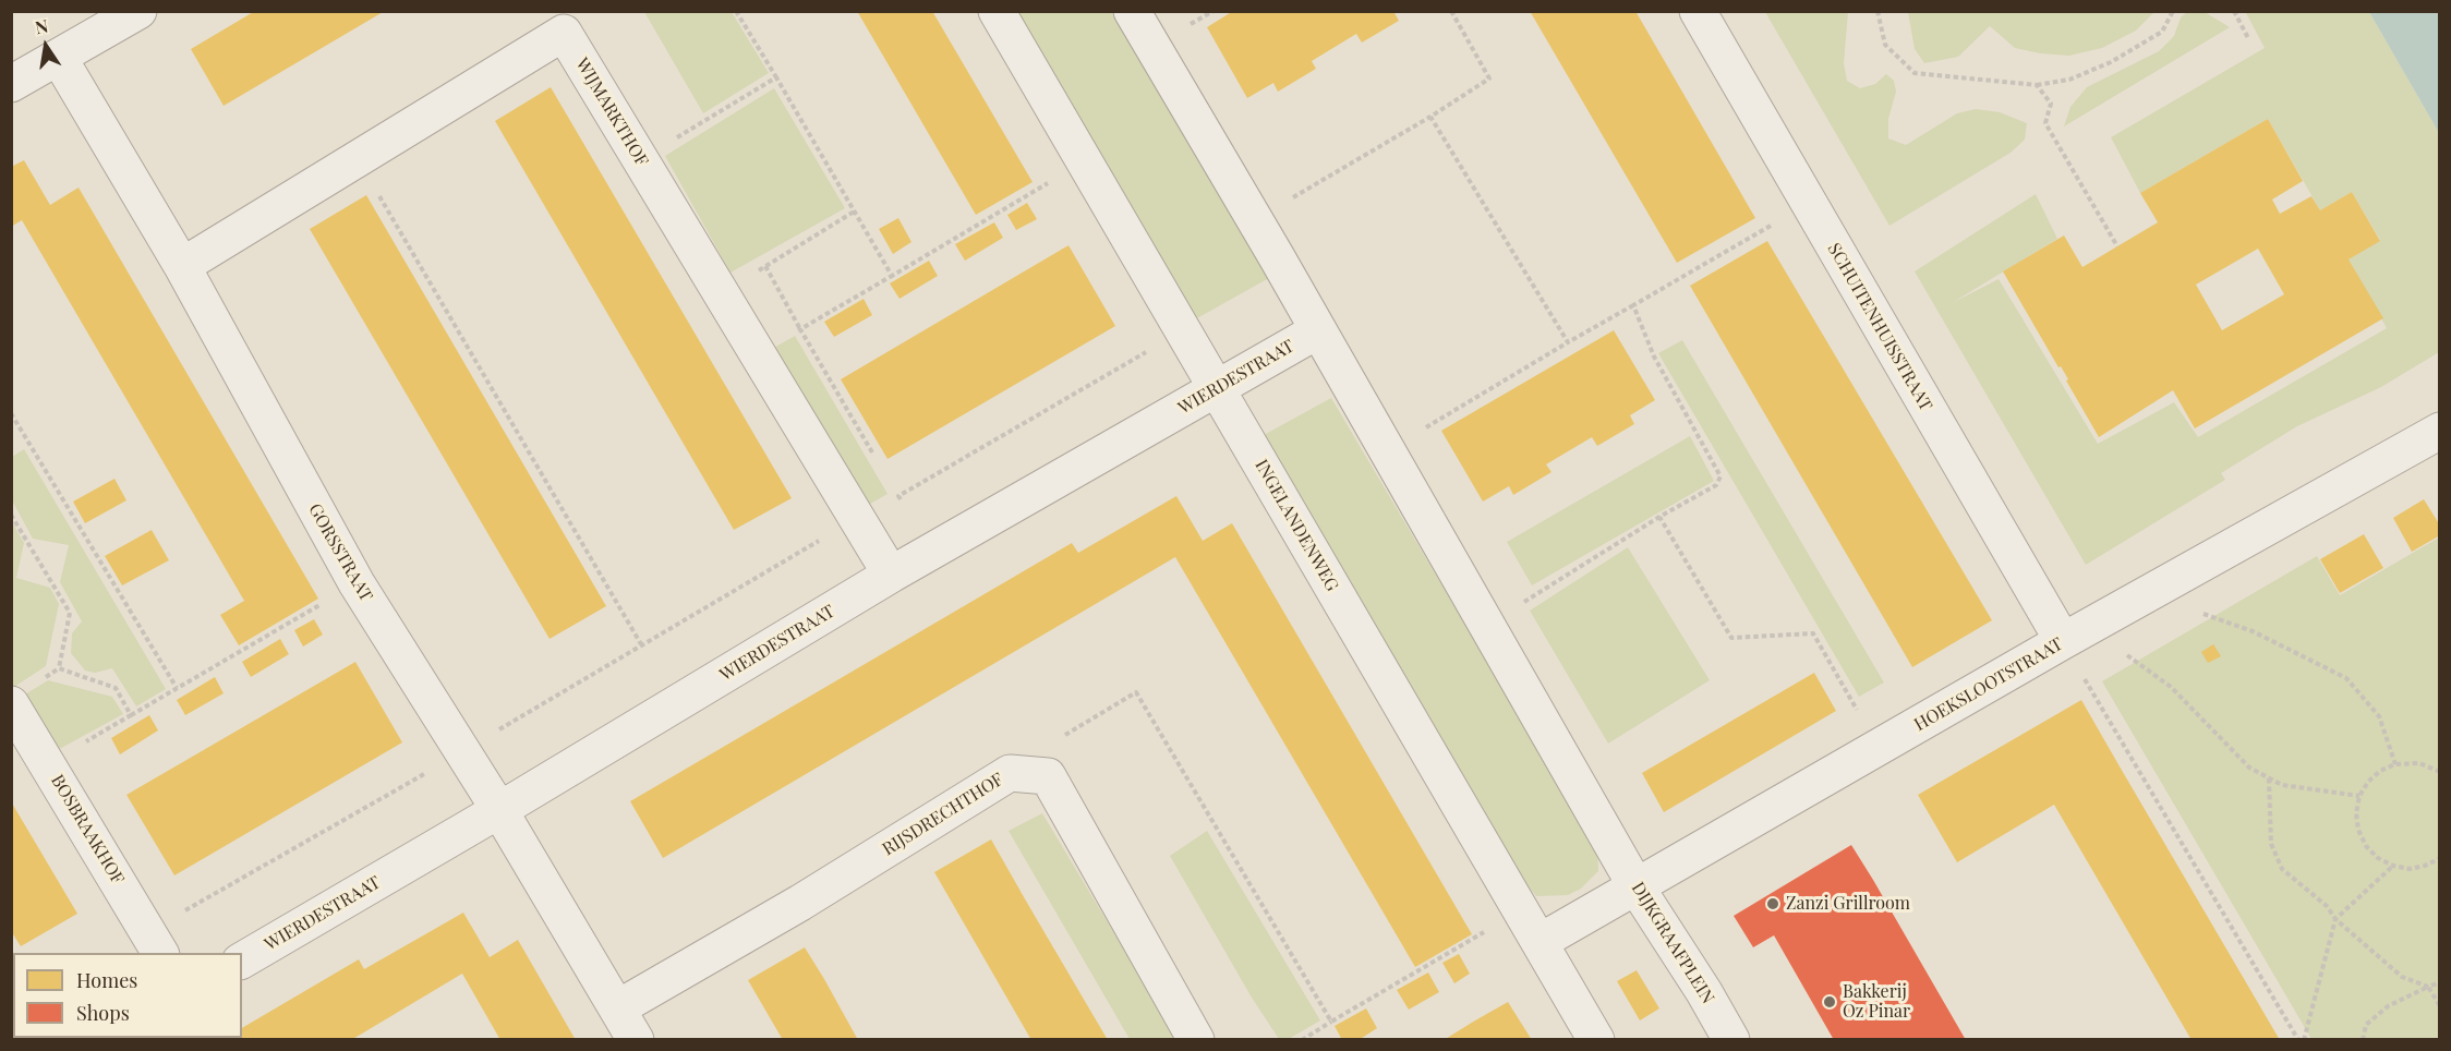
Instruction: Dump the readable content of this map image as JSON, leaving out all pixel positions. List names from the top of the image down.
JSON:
{
  "streets": {
    "street": [
      "WIJMARKTHOF",
      "SCHUITENHUISSTRAAT",
      "WIERDESTRAAT",
      "INGELANDENWEG",
      "GORSSTRAAT",
      "HOEKSLOOTSTRAAT",
      "RIJSDRECHTHOF",
      "BOSBRAAKHOF",
      "DIJKGRAAFPLEIN"
    ]
  },
  "crossings": [
    ["WIJMARKTHOF", "WIERDESTRAAT"],
    ["WIJMARKTHOF", "GORSSTRAAT"],
    ["SCHUITENHUISSTRAAT", "HOEKSLOOTSTRAAT"],
    ["WIERDESTRAAT", "INGELANDENWEG"],
    ["WIERDESTRAAT", "GORSSTRAAT"],
    ["INGELANDENWEG", "HOEKSLOOTSTRAAT"],
    ["GORSSTRAAT", "RIJSDRECHTHOF"],
    ["HOEKSLOOTSTRAAT", "DIJKGRAAFPLEIN"]
  ],
  "places": ["Zanzi Grillroom", "Bakkerij Oz Pinar"],
  "legend": ["Homes", "Shops"],
  "north": "top"
}
